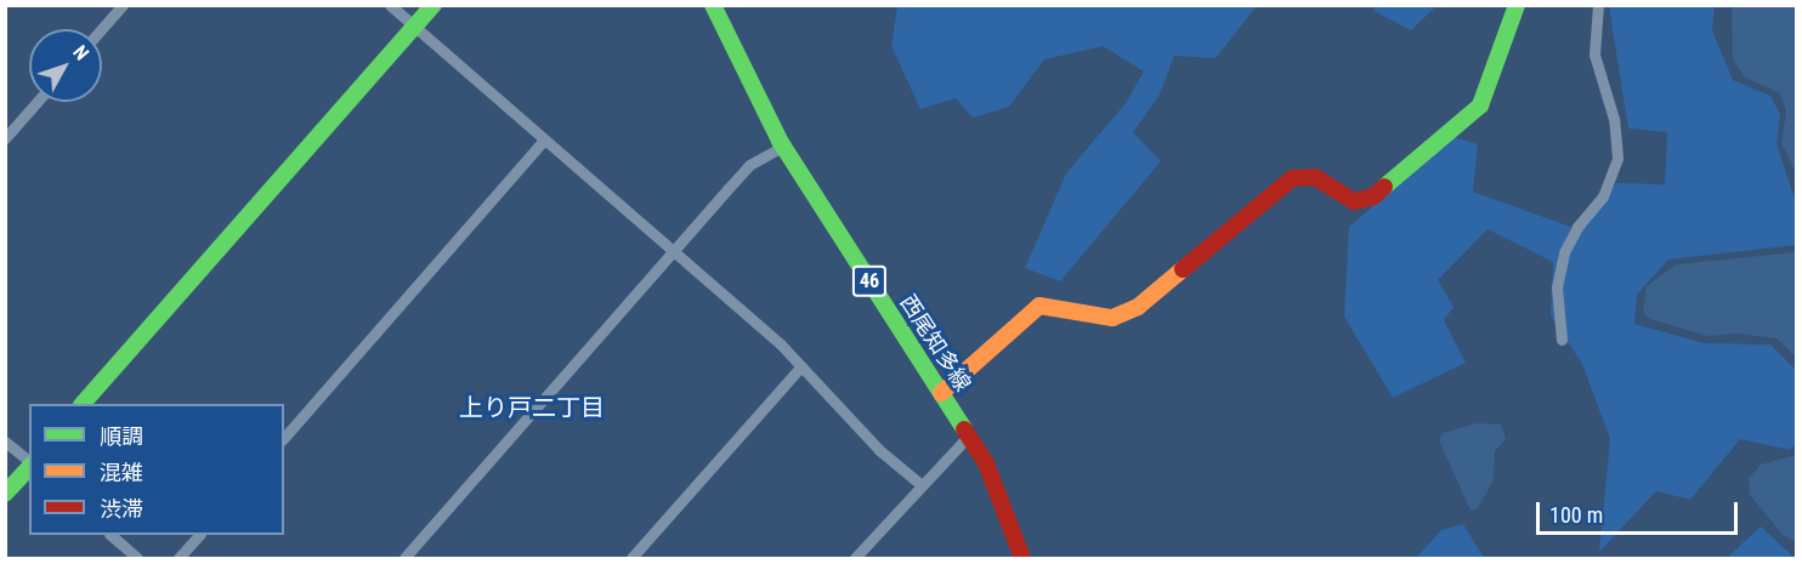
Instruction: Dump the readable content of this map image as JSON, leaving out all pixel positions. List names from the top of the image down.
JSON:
{
  "streets": {
    "street": ["46", "西尾知多線"]
  },
  "districts": ["上り戸二丁目"],
  "legend": ["順調", "混雑", "渋滞"],
  "scale_bar": "100 m",
  "north": "top right"
}
